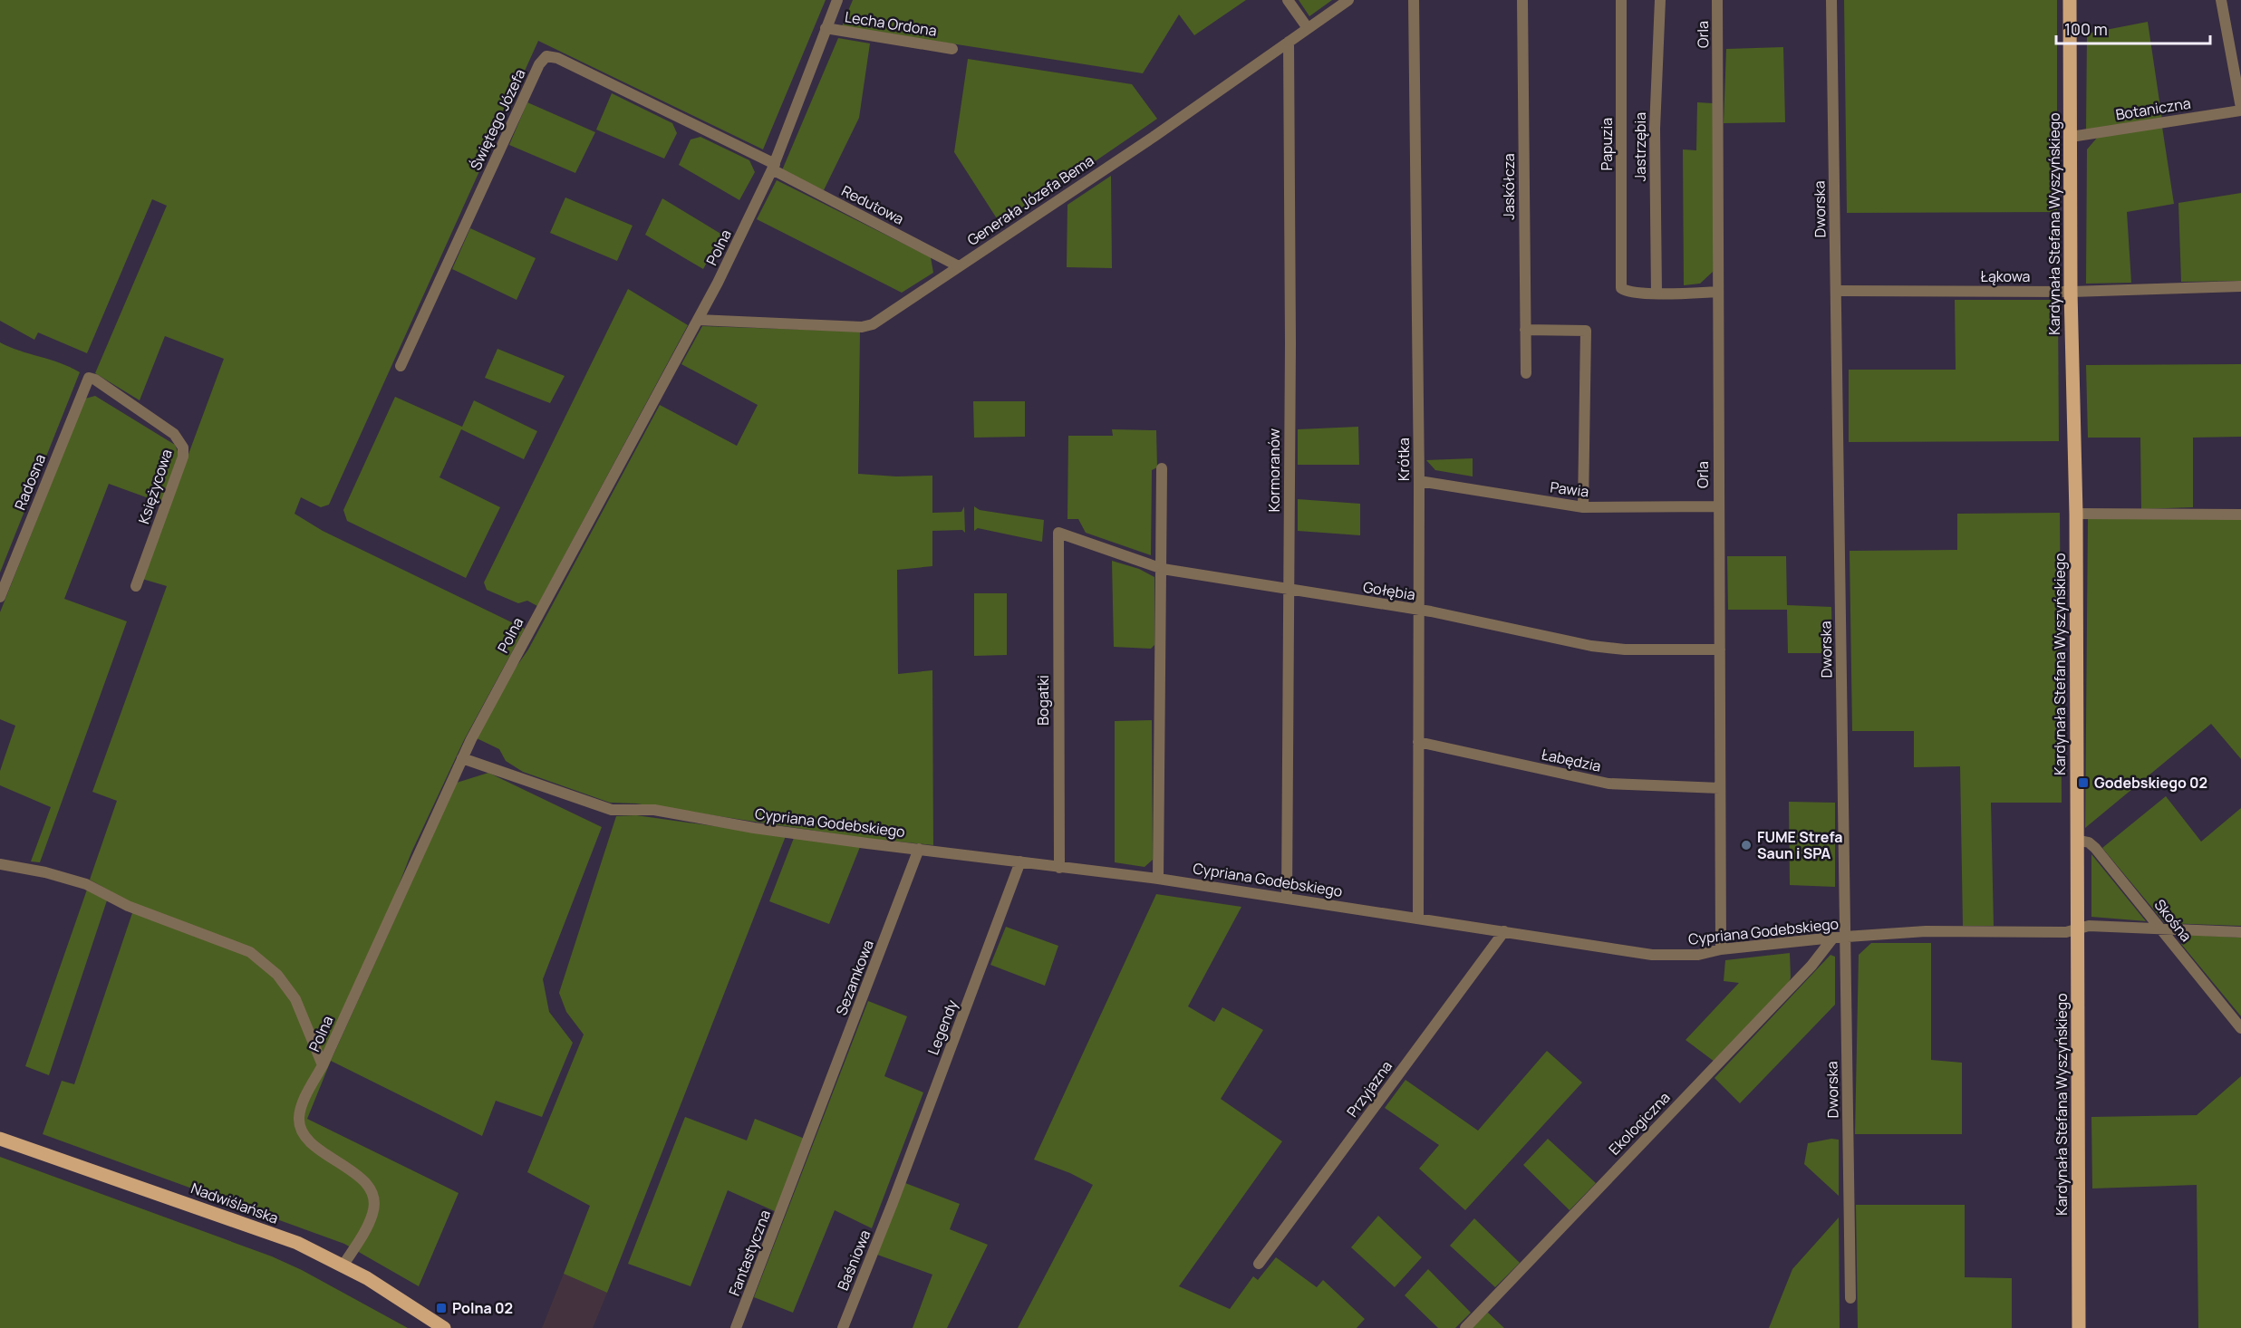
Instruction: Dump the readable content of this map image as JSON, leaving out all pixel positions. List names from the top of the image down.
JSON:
{
  "streets": {
    "main road": ["Kardynała Stefana Wyszyńskiego", "Nadwiślańska"],
    "street": [
      "Lecha Ordona",
      "Orla",
      "Botaniczna",
      "Świętego Józefa",
      "Papuzia",
      "Jastrzębia",
      "Jaskółcza",
      "Generała Józefa Bema",
      "Redutowa",
      "Dworska",
      "Polna",
      "Łąkowa",
      "Krótka",
      "Kormoranów",
      "Radosna",
      "Księżycowa",
      "Pawia",
      "Gołębia",
      "Bogatki",
      "Łabędzia",
      "Cypriana Godebskiego",
      "Skośna",
      "Sezamkowa",
      "Legendy",
      "Przyjazna",
      "Ekologiczna",
      "Fantastyczna",
      "Baśniowa"
    ]
  },
  "crossings": [
    ["Lecha Ordona", "Polna"],
    ["Orla", "Pawia"],
    ["Orla", "Gołębia"],
    ["Orla", "Łabędzia"],
    ["Orla", "Cypriana Godebskiego"],
    ["Botaniczna", "Kardynała Stefana Wyszyńskiego"],
    ["Świętego Józefa", "Redutowa"],
    ["Świętego Józefa", "Polna"],
    ["Papuzia", "Jastrzębia"],
    ["Generała Józefa Bema", "Redutowa"],
    ["Generała Józefa Bema", "Polna"],
    ["Generała Józefa Bema", "Kormoranów"],
    ["Redutowa", "Polna"],
    ["Dworska", "Łąkowa"],
    ["Dworska", "Cypriana Godebskiego"],
    ["Kardynała Stefana Wyszyńskiego", "Łąkowa"],
    ["Kardynała Stefana Wyszyńskiego", "Cypriana Godebskiego"],
    ["Kardynała Stefana Wyszyńskiego", "Skośna"],
    ["Polna", "Cypriana Godebskiego"],
    ["Polna", "Nadwiślańska"],
    ["Krótka", "Pawia"],
    ["Krótka", "Gołębia"],
    ["Krótka", "Łabędzia"],
    ["Krótka", "Cypriana Godebskiego"],
    ["Kormoranów", "Gołębia"],
    ["Kormoranów", "Cypriana Godebskiego"],
    ["Radosna", "Księżycowa"],
    ["Gołębia", "Bogatki"],
    ["Bogatki", "Cypriana Godebskiego"],
    ["Cypriana Godebskiego", "Skośna"],
    ["Cypriana Godebskiego", "Sezamkowa"],
    ["Cypriana Godebskiego", "Legendy"],
    ["Cypriana Godebskiego", "Przyjazna"],
    ["Cypriana Godebskiego", "Ekologiczna"],
    ["Sezamkowa", "Fantastyczna"],
    ["Legendy", "Baśniowa"]
  ],
  "places": {
    "transit": ["Godebskiego 02", "Polna 02"],
    "other": ["FUME Strefa Saun i SPA"]
  },
  "scale_bar": "100 m"
}
